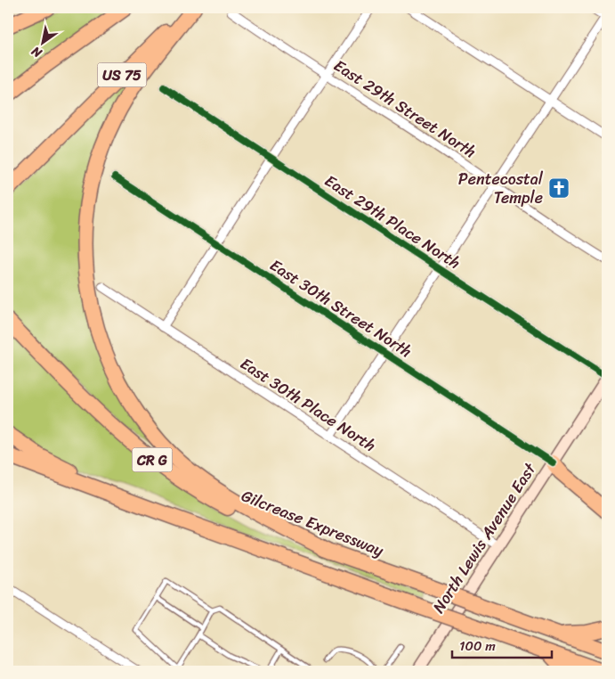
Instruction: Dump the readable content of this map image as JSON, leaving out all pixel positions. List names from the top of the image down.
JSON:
{
  "streets": {
    "highway": ["US 75", "CR G", "Gilcrease Expressway"],
    "main road": ["North Lewis Avenue East"],
    "street": [
      "East 29th Street North",
      "East 29th Place North",
      "East 30th Street North",
      "East 30th Place North"
    ]
  },
  "crossings": [
    ["East 29th Place North", "North Lewis Avenue East"],
    ["East 30th Street North", "North Lewis Avenue East"],
    ["East 30th Place North", "North Lewis Avenue East"]
  ],
  "places": {
    "church": ["Pentecostal Temple"]
  },
  "scale_bar": "100 m",
  "north": "bottom left"
}
